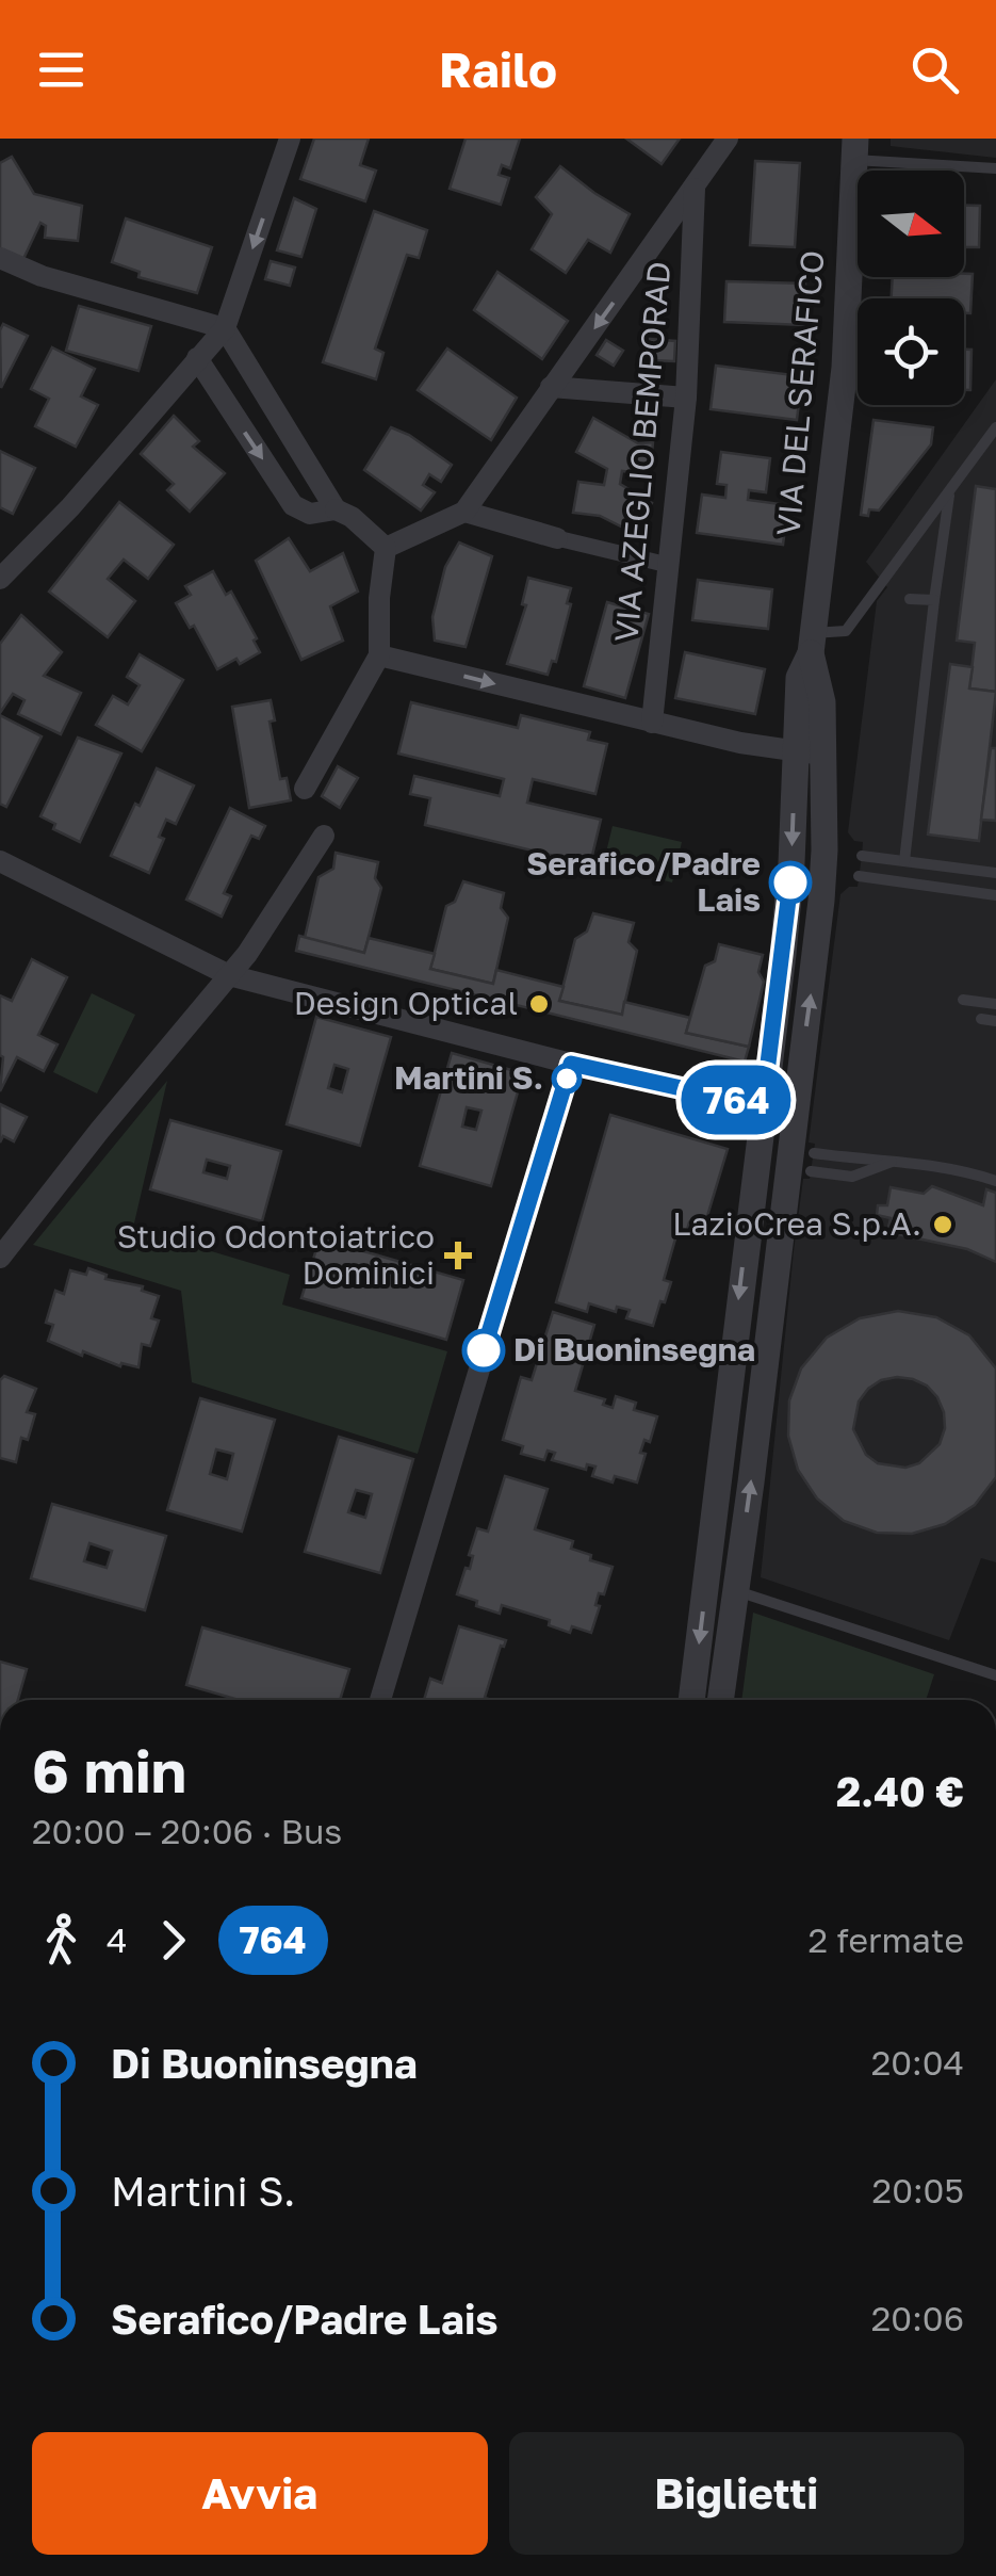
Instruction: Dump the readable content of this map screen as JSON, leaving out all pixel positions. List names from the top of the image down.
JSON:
{
  "streets": {
    "street": ["VIA DEL SERAFICO", "VIA AZEGLIO BEMPORAD"]
  },
  "places": {
    "other": [
      "Serafico/Padre Lais",
      "Design Optical",
      "Martini S.",
      "LazioCrea S.p.A.",
      "Di Buoninsegna"
    ],
    "health": ["Studio Odontoiatrico Dominici"]
  },
  "lines": ["bus line 764"],
  "north": "right",
  "page": {
    "header": "Railo",
    "on_map": "764",
    "heading": ["6 min", "20:00 – 20:06 · Bus", "2.40 €"],
    "legs": ["4", "764", "2 fermate"],
    "list": [
      {
        "name": "Di Buoninsegna",
        "value": "20:04"
      },
      {
        "name": "Martini S.",
        "value": "20:05"
      },
      {
        "name": "Serafico/Padre Lais",
        "value": "20:06"
      }
    ],
    "buttons": ["Avvia", "Biglietti"]
  }
}
